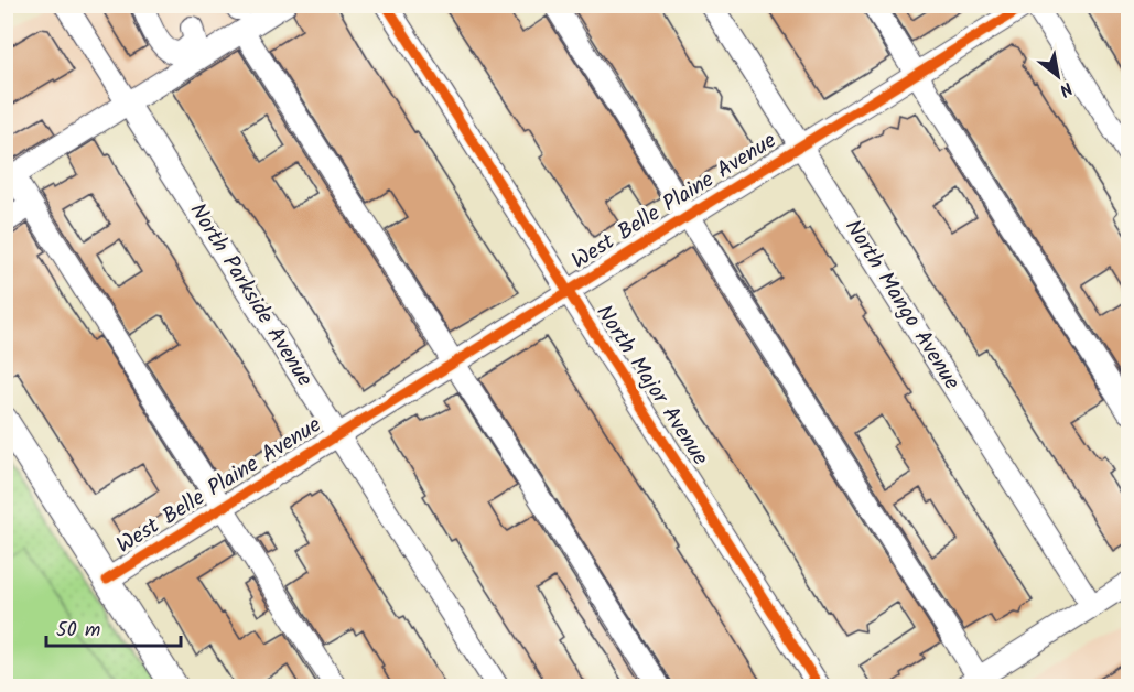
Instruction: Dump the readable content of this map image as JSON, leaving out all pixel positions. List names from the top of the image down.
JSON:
{
  "streets": {
    "street": [
      "West Belle Plaine Avenue",
      "North Parkside Avenue",
      "North Mango Avenue",
      "North Major Avenue"
    ]
  },
  "crossings": [
    ["West Belle Plaine Avenue", "North Parkside Avenue"],
    ["West Belle Plaine Avenue", "North Mango Avenue"],
    ["West Belle Plaine Avenue", "North Major Avenue"]
  ],
  "scale_bar": "50 m",
  "north": "bottom right"
}
